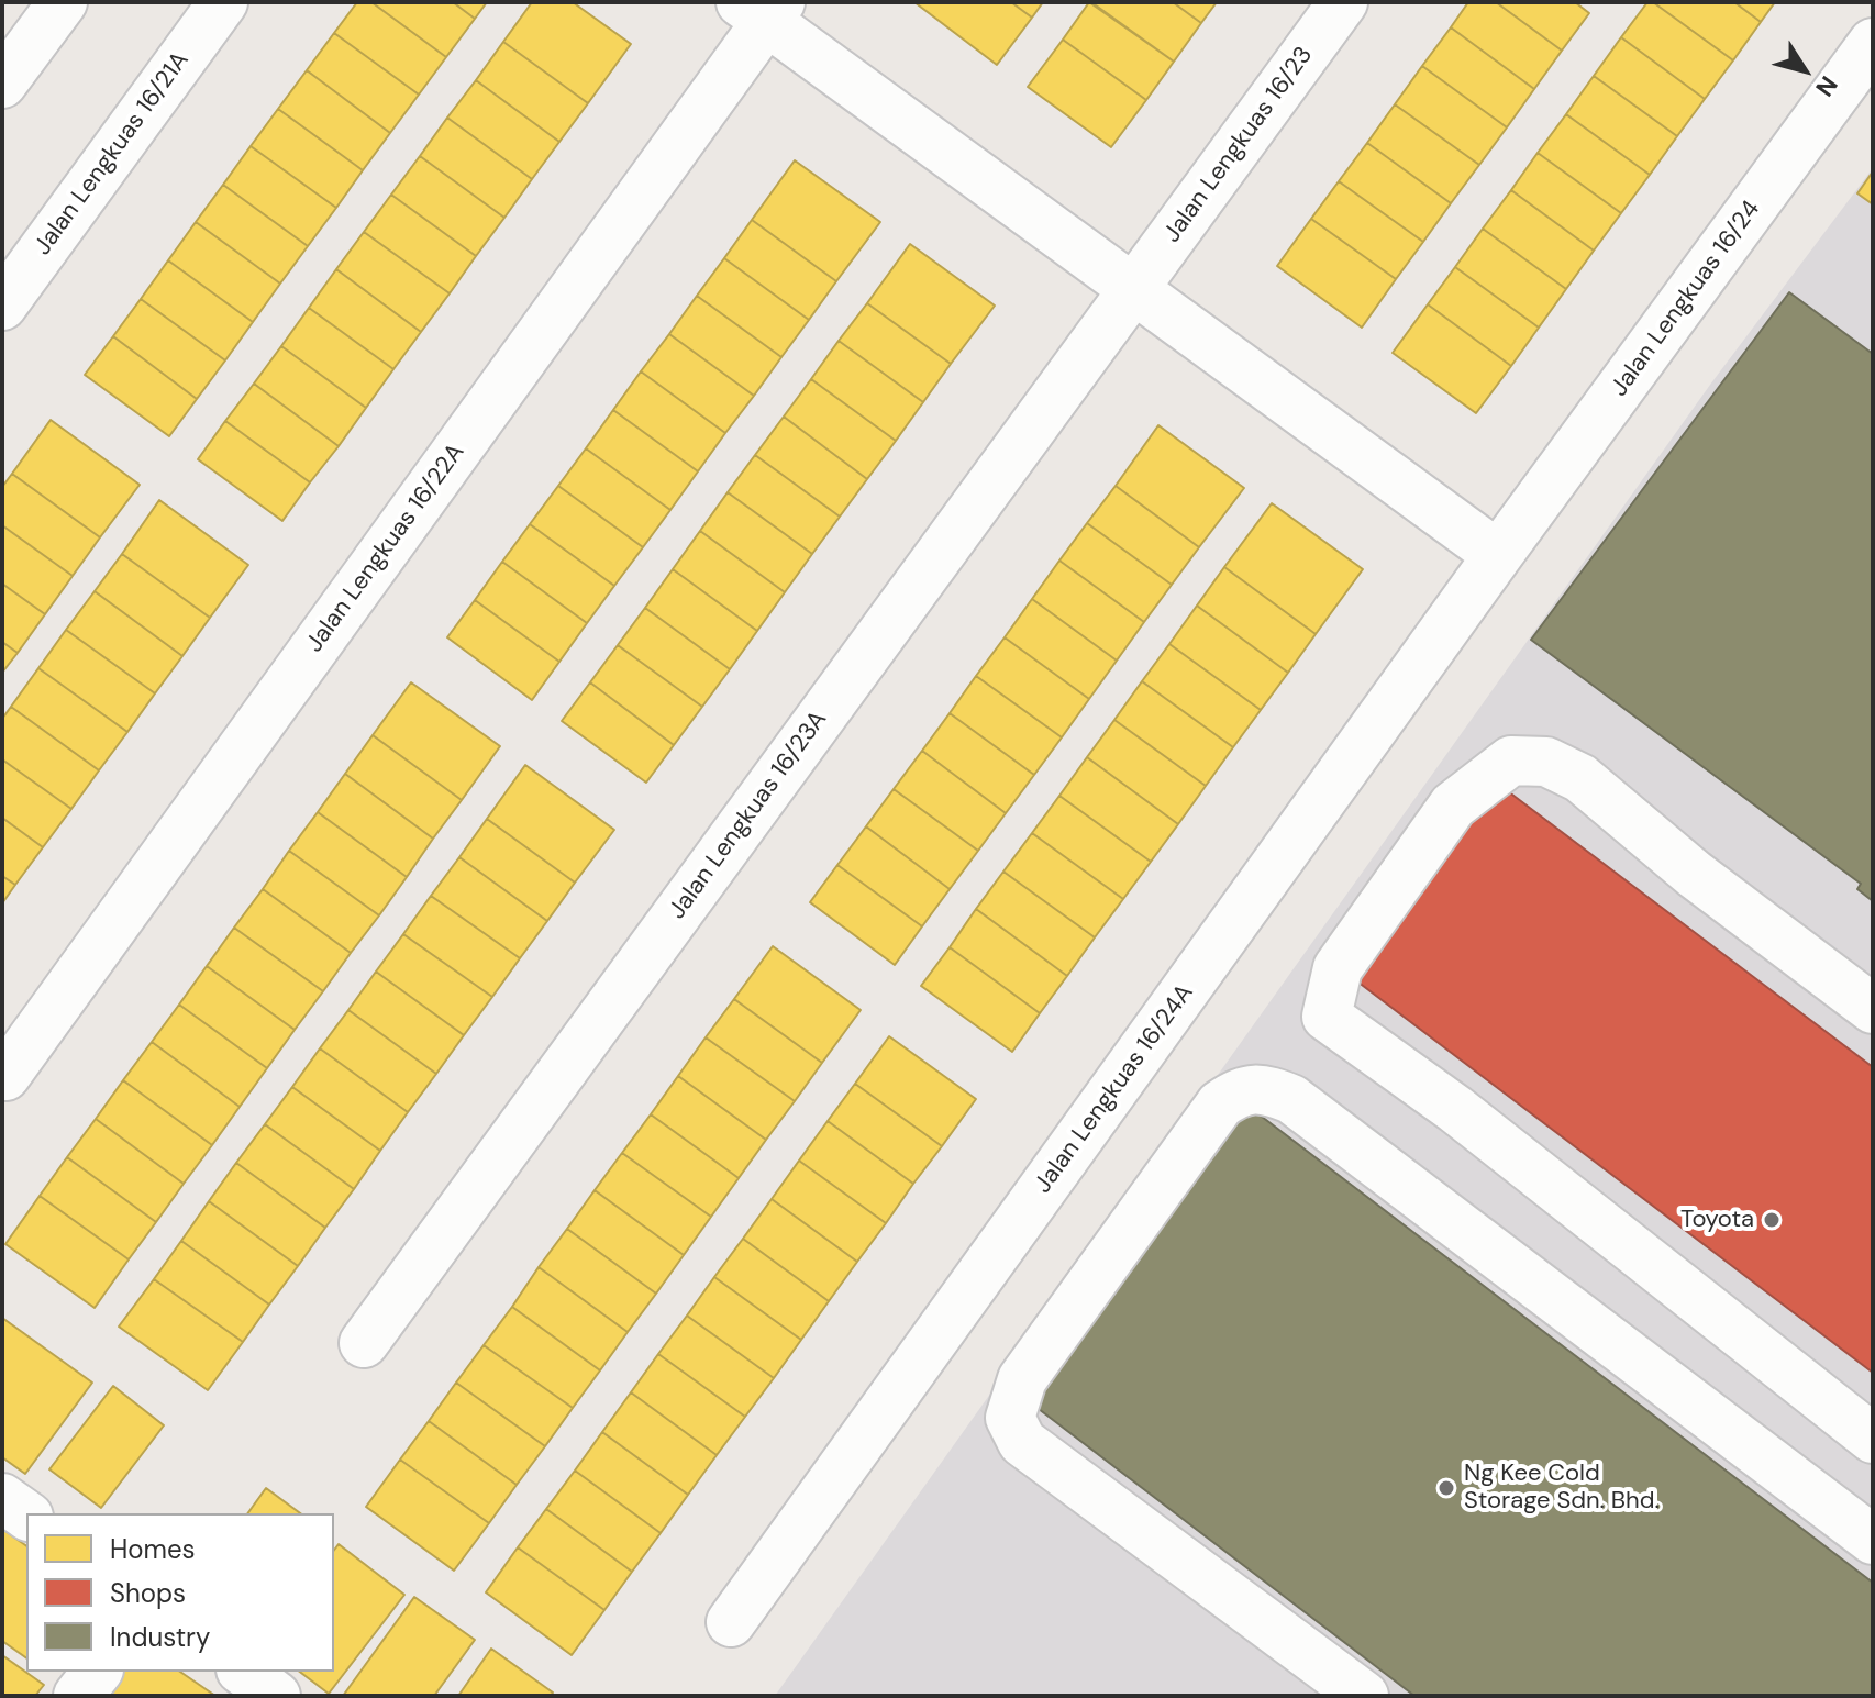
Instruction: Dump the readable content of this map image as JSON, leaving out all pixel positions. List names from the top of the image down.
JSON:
{
  "streets": {
    "street": [
      "Jalan Lengkuas 16/23",
      "Jalan Lengkuas 16/21A",
      "Jalan Lengkuas 16/24",
      "Jalan Lengkuas 16/22A",
      "Jalan Lengkuas 16/23A",
      "Jalan Lengkuas 16/24A"
    ]
  },
  "crossings": [
    ["Jalan Lengkuas 16/23", "Jalan Lengkuas 16/23A"],
    ["Jalan Lengkuas 16/24", "Jalan Lengkuas 16/24A"]
  ],
  "places": ["Toyota", "Ng Kee Cold Storage Sdn. Bhd."],
  "legend": ["Homes", "Shops", "Industry"],
  "north": "bottom right"
}
